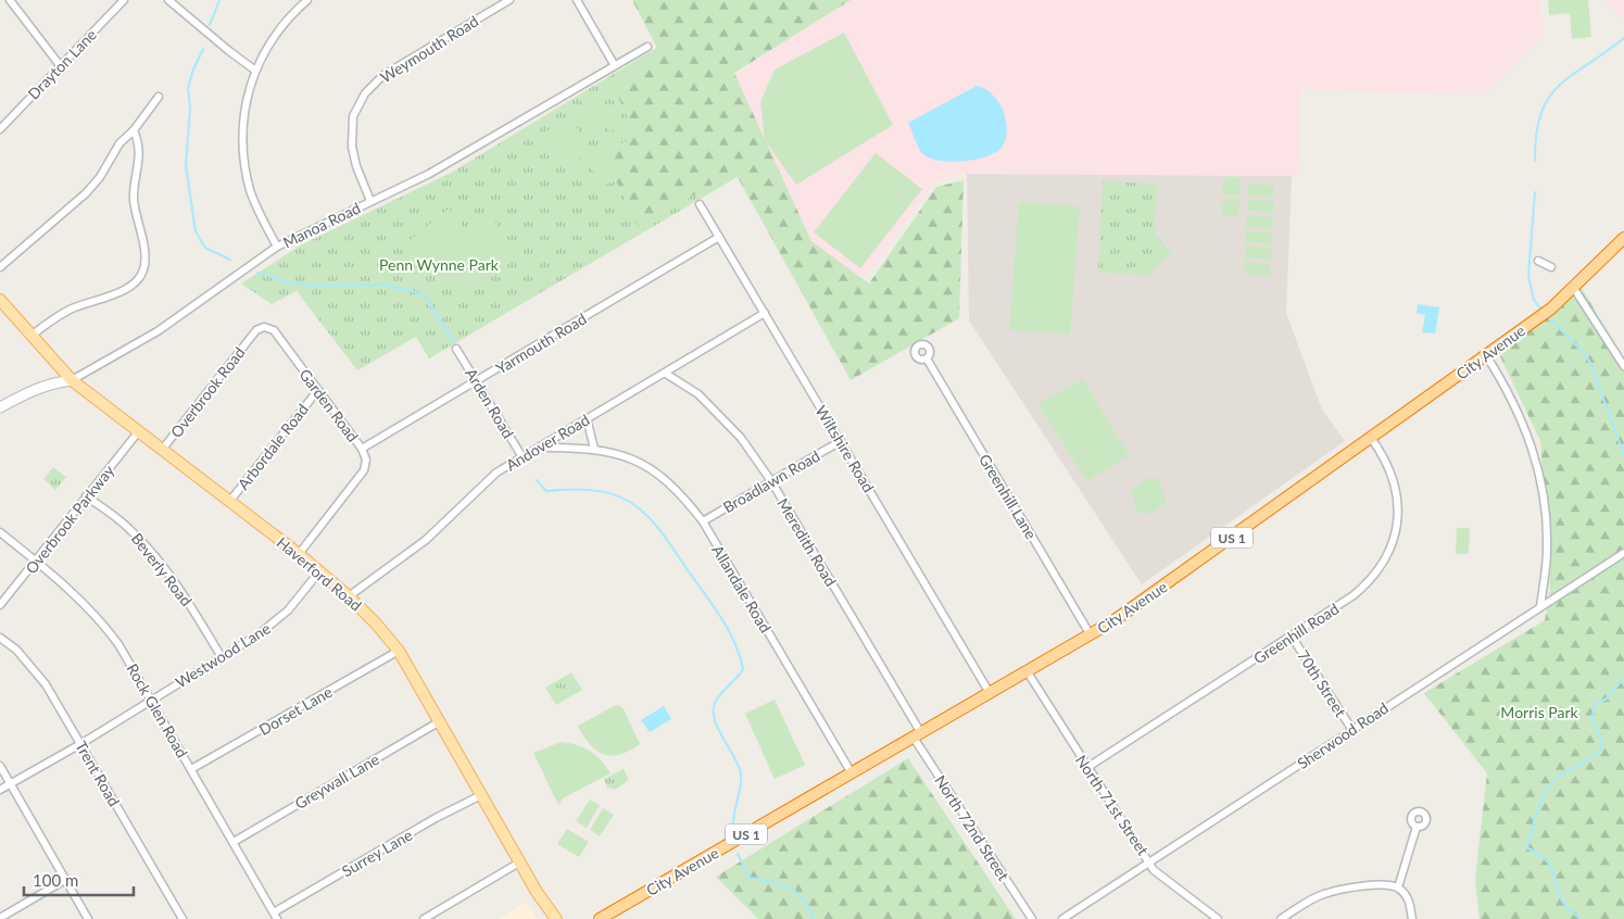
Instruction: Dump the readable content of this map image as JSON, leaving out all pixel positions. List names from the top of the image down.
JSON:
{
  "streets": {
    "highway": ["City Avenue", "US 1"],
    "main road": ["Manoa Road", "Haverford Road"],
    "street": [
      "Weymouth Road",
      "Drayton Lane",
      "Yarmouth Road",
      "Overbrook Road",
      "Arden Road",
      "Garden Road",
      "Andover Road",
      "Arbordale Road",
      "Wiltshire Road",
      "Broadlawn Road",
      "Greenhill Lane",
      "Overbrook Parkway",
      "Meredith Road",
      "Beverly Road",
      "Allandale Road",
      "Greenhill Road",
      "Westwood Lane",
      "70th Street",
      "Rock Glen Road",
      "Dorset Lane",
      "Sherwood Road",
      "Trent Road",
      "Greywall Lane",
      "North 71st Street",
      "North 72nd Street",
      "Surrey Lane"
    ]
  },
  "crossings": [
    ["Weymouth Road", "Manoa Road"],
    ["Manoa Road", "Haverford Road"],
    ["Yarmouth Road", "Arden Road"],
    ["Yarmouth Road", "Garden Road"],
    ["Yarmouth Road", "Wiltshire Road"],
    ["City Avenue", "Wiltshire Road"],
    ["City Avenue", "Greenhill Lane"],
    ["City Avenue", "Meredith Road"],
    ["City Avenue", "Allandale Road"],
    ["City Avenue", "Greenhill Road"],
    ["City Avenue", "North 71st Street"],
    ["City Avenue", "North 72nd Street"],
    ["Overbrook Road", "Garden Road"],
    ["Overbrook Road", "Haverford Road"],
    ["Arden Road", "Andover Road"],
    ["Garden Road", "Arbordale Road"],
    ["Garden Road", "Haverford Road"],
    ["Andover Road", "Wiltshire Road"],
    ["Andover Road", "Meredith Road"],
    ["Andover Road", "Haverford Road"],
    ["Andover Road", "Allandale Road"],
    ["Arbordale Road", "Haverford Road"],
    ["Wiltshire Road", "Broadlawn Road"],
    ["Broadlawn Road", "Meredith Road"],
    ["Broadlawn Road", "Allandale Road"],
    ["Overbrook Parkway", "Beverly Road"],
    ["Overbrook Parkway", "Haverford Road"],
    ["Overbrook Parkway", "Rock Glen Road"],
    ["Meredith Road", "North 72nd Street"],
    ["Beverly Road", "Westwood Lane"],
    ["Haverford Road", "Westwood Lane"],
    ["Haverford Road", "Dorset Lane"],
    ["Haverford Road", "Greywall Lane"],
    ["Haverford Road", "Surrey Lane"],
    ["Greenhill Road", "70th Street"],
    ["Greenhill Road", "North 71st Street"],
    ["Westwood Lane", "Rock Glen Road"],
    ["Westwood Lane", "Trent Road"],
    ["70th Street", "Sherwood Road"],
    ["Rock Glen Road", "Dorset Lane"],
    ["Rock Glen Road", "Greywall Lane"],
    ["Rock Glen Road", "Surrey Lane"],
    ["Sherwood Road", "North 71st Street"]
  ],
  "parks": ["Penn Wynne Park", "Morris Park"],
  "scale_bar": "100 m"
}
